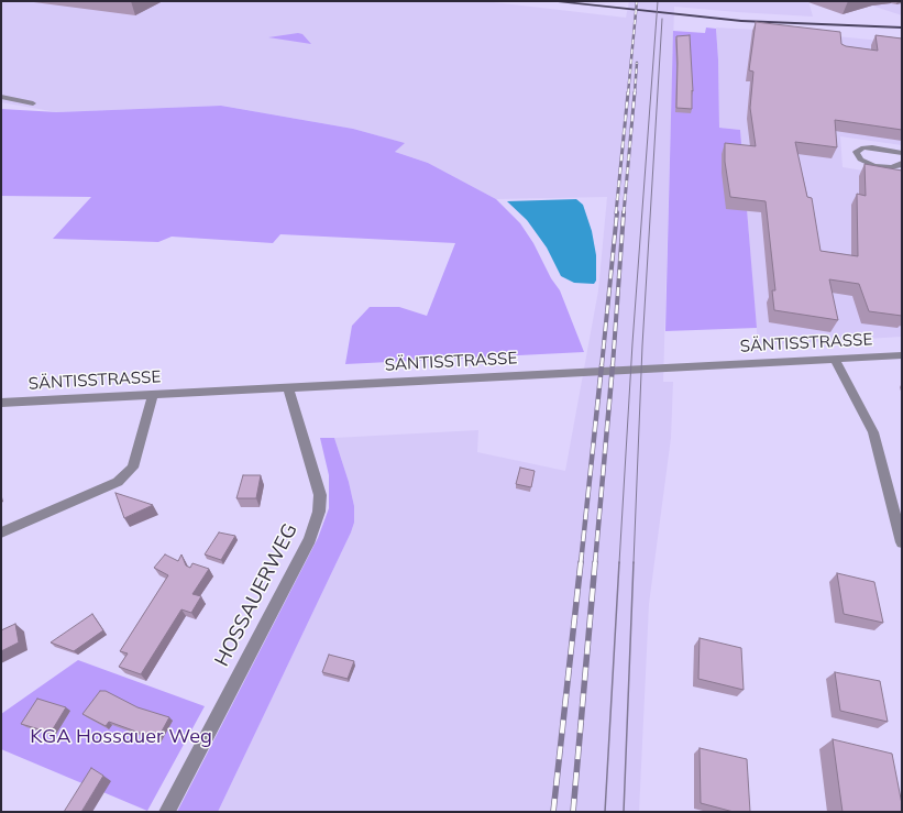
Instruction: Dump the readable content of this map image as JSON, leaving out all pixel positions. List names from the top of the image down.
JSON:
{
  "streets": {
    "street": ["SÄNTISSTRASSE", "HOSSAUERWEG"]
  },
  "crossings": [
    ["SÄNTISSTRASSE", "HOSSAUERWEG"]
  ],
  "parks": ["KGA Hossauer Weg"]
}
